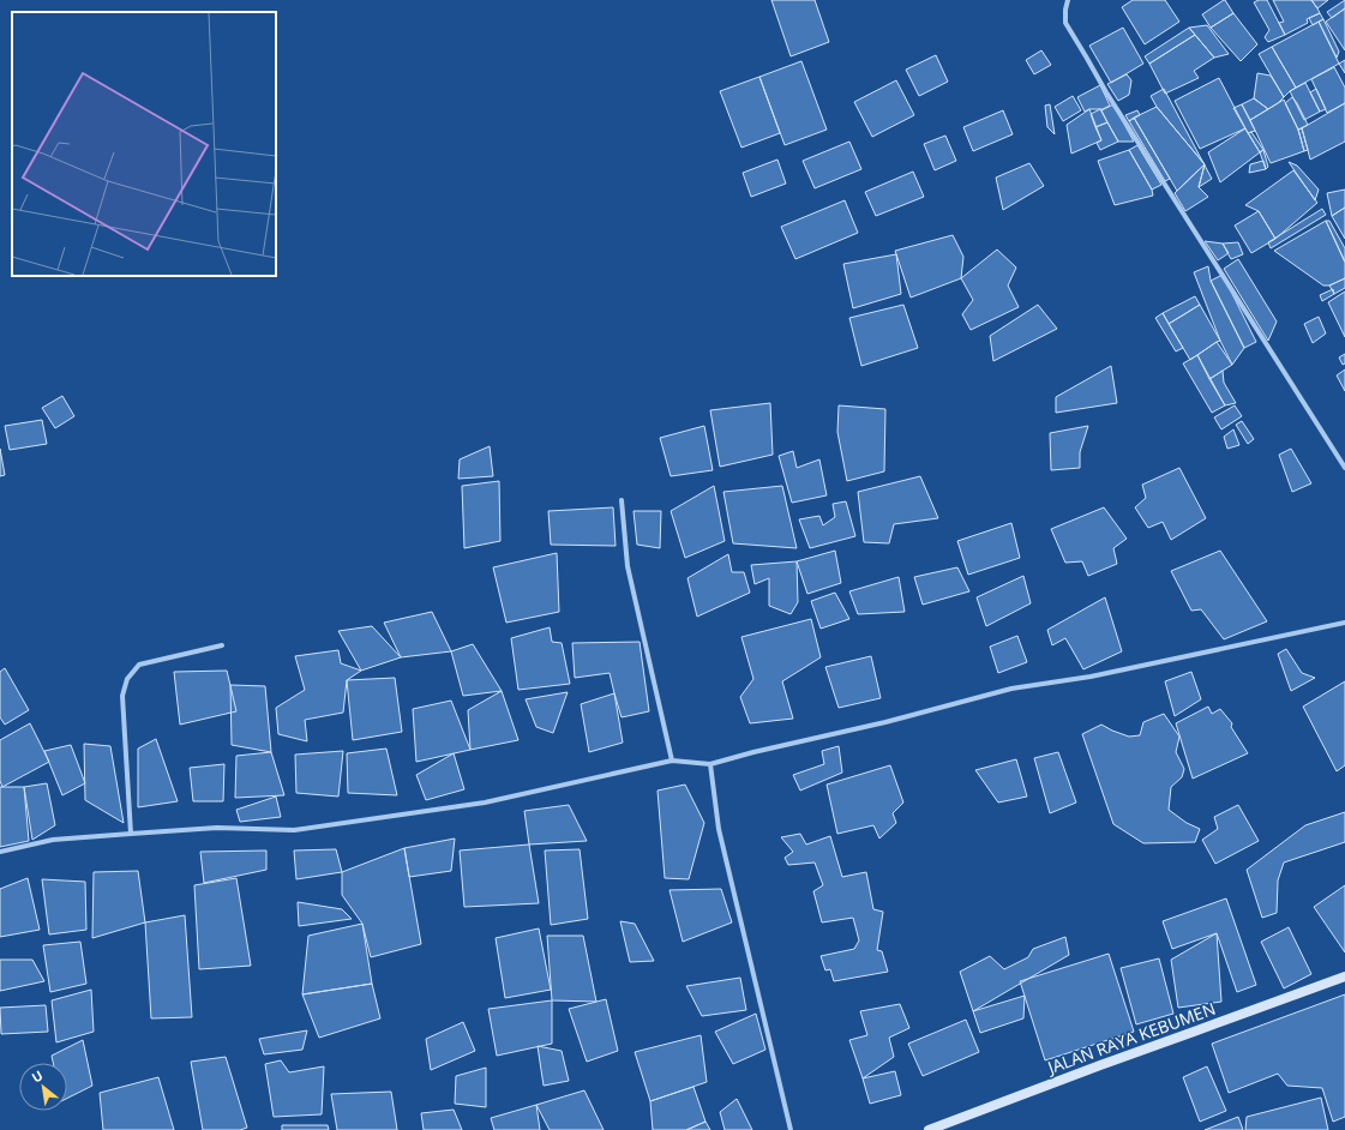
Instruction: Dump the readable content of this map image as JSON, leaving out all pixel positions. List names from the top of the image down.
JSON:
{
  "streets": {
    "street": ["JALAN RAYA KEBUMEN"]
  },
  "north": "top left"
}
